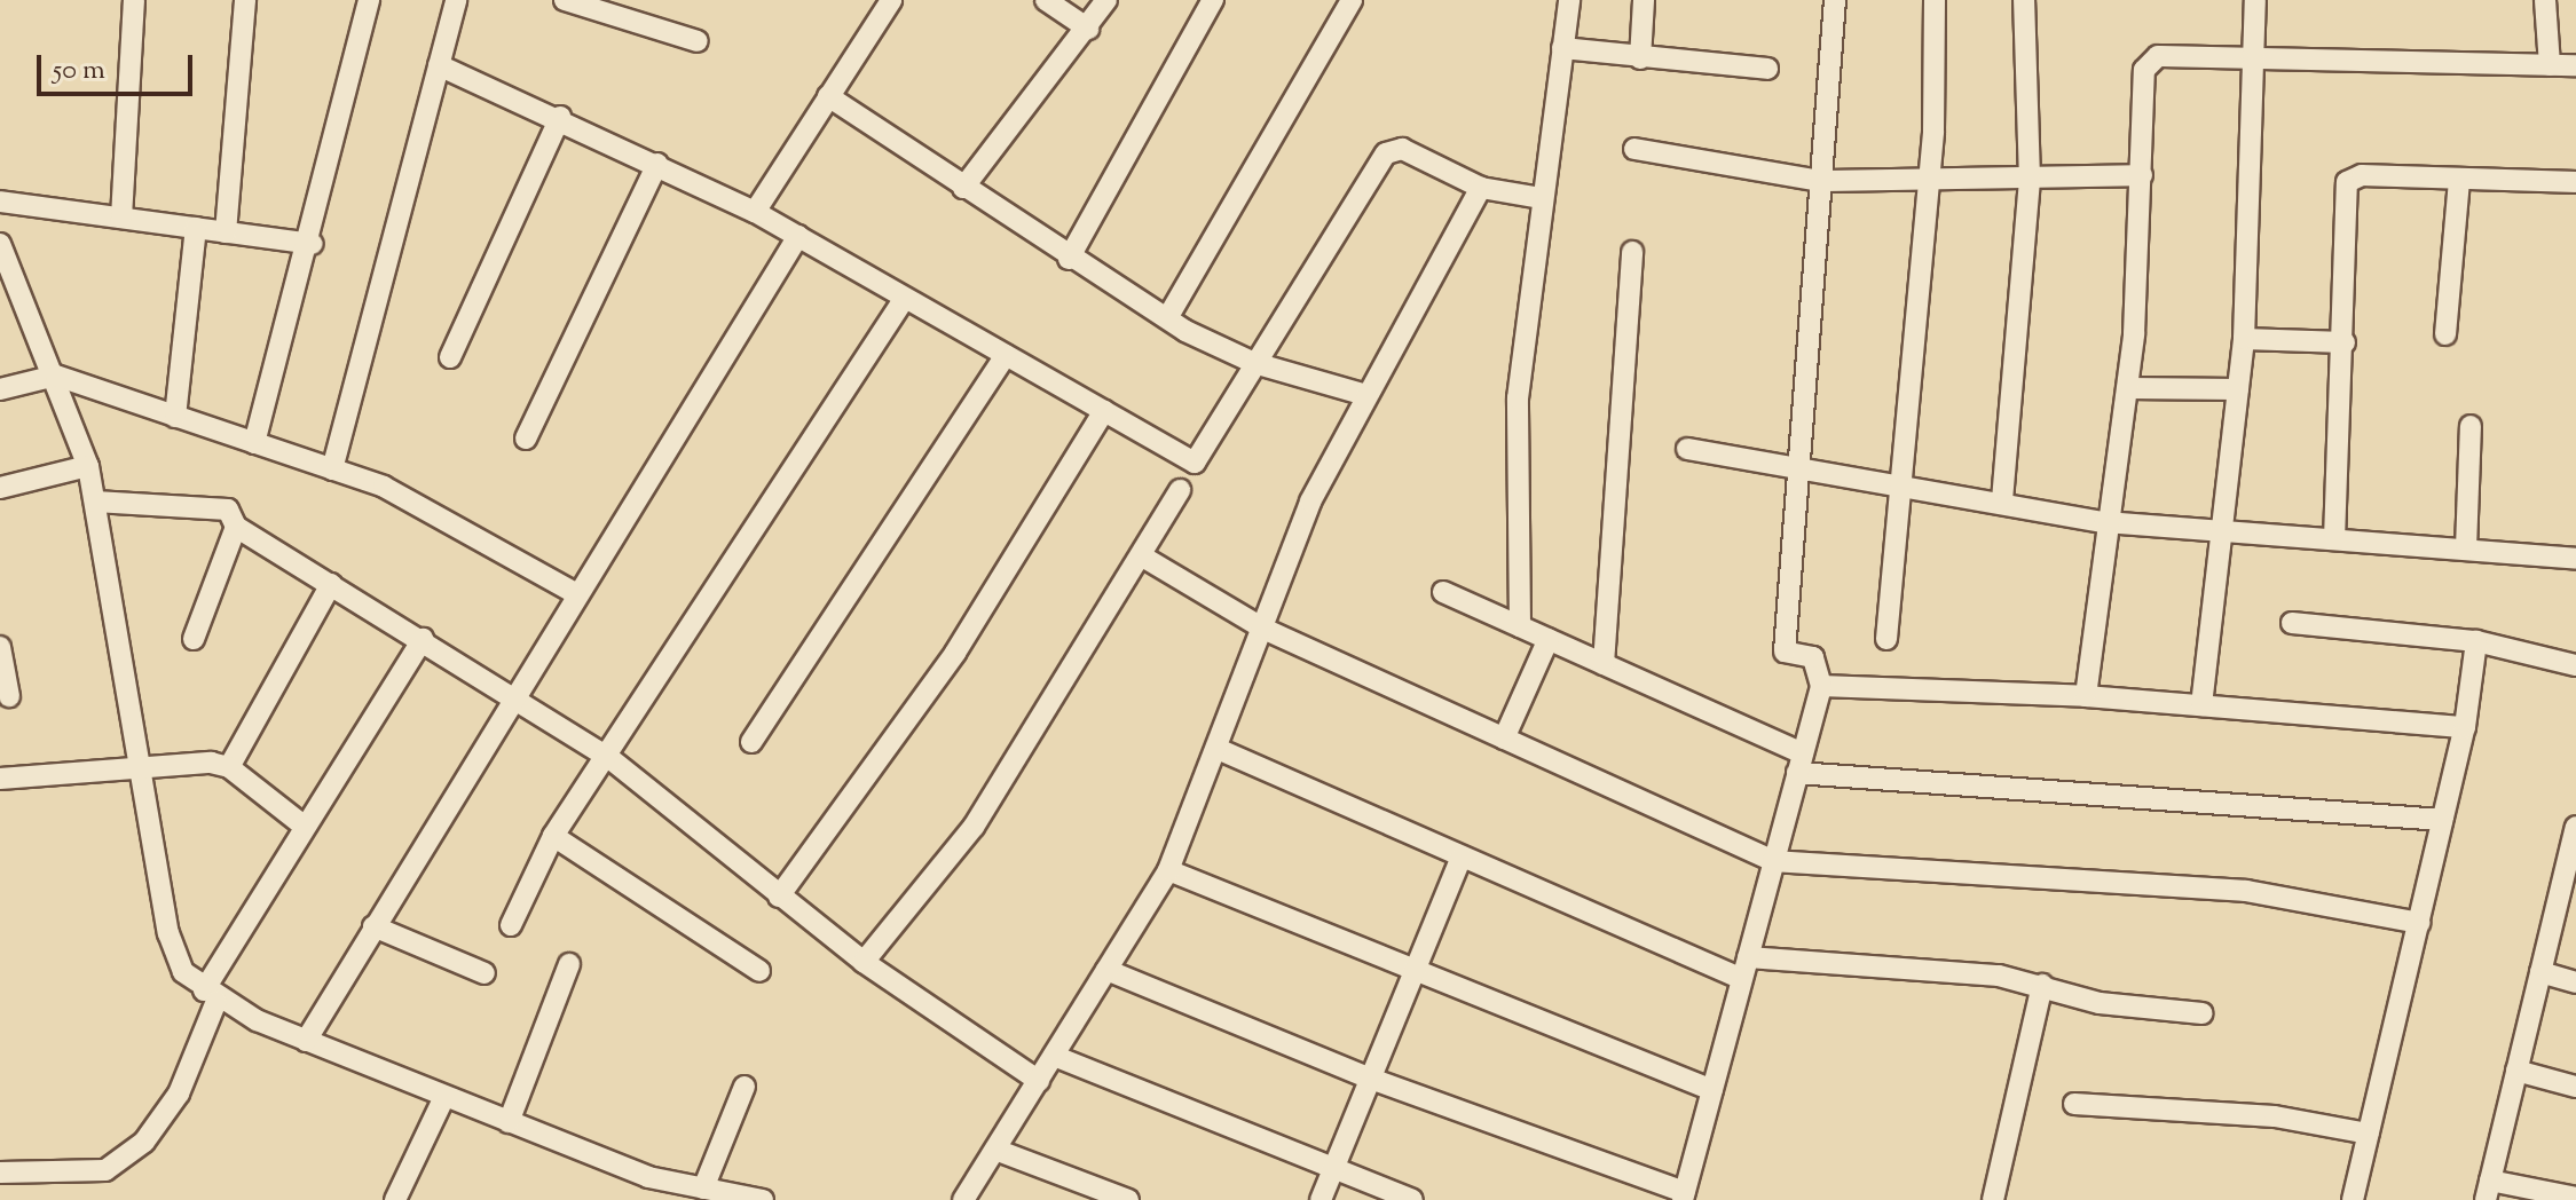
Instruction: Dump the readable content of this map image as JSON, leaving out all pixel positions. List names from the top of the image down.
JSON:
{
  "scale_bar": "50 m"
}
